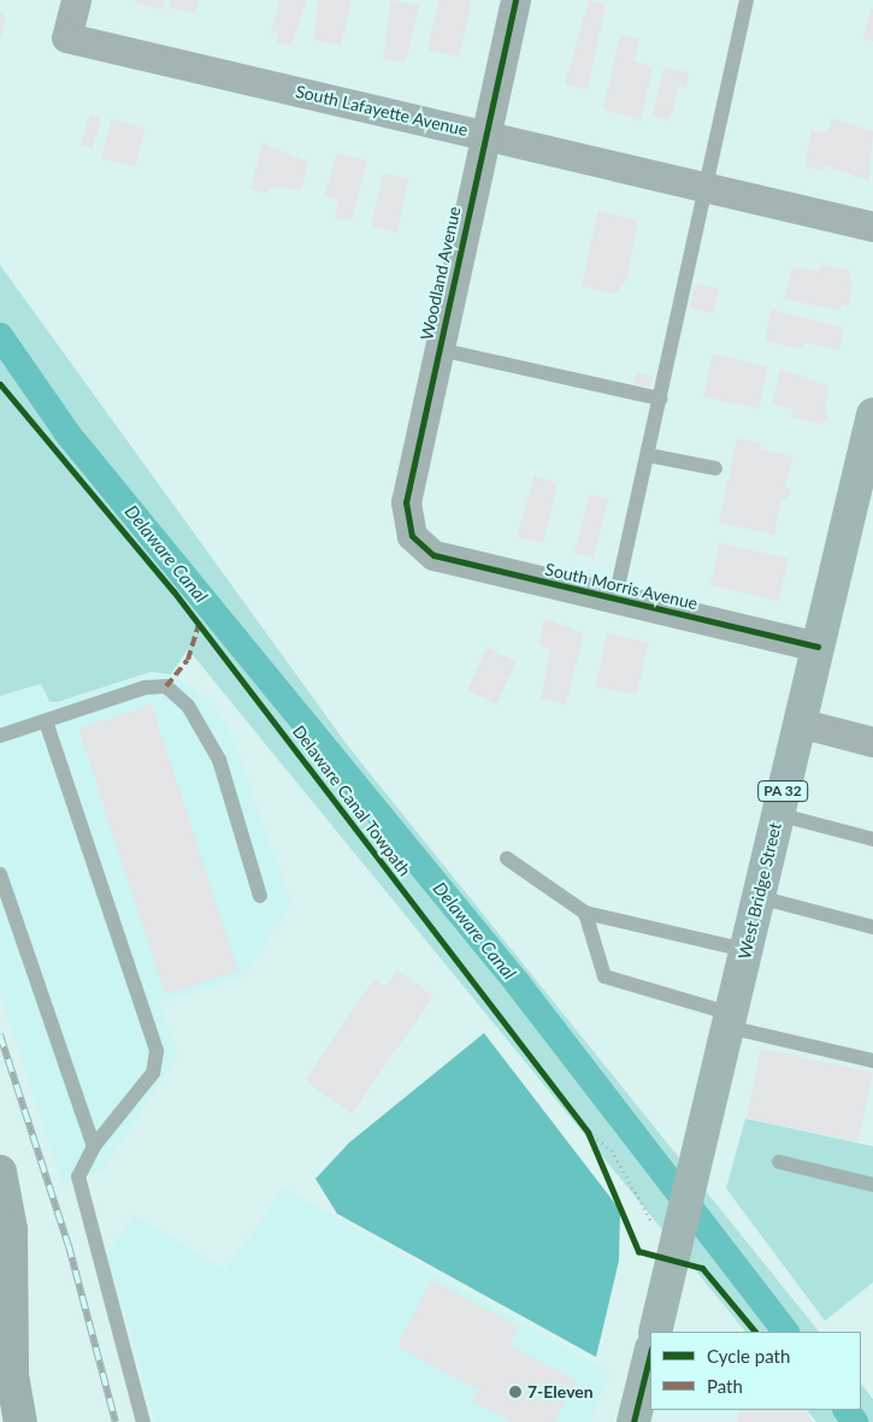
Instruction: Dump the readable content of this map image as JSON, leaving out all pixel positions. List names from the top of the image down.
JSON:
{
  "streets": {
    "main road": ["PA 32", "West Bridge Street"],
    "street": ["South Lafayette Avenue", "Woodland Avenue", "South Morris Avenue"],
    "cycle path": ["Delaware Canal Towpath"]
  },
  "crossings": [
    ["South Lafayette Avenue", "Woodland Avenue"],
    ["Woodland Avenue", "South Morris Avenue"],
    ["South Morris Avenue", "West Bridge Street"]
  ],
  "water": ["Delaware Canal"],
  "places": ["7-Eleven"],
  "legend": ["Cycle path", "Path"]
}
